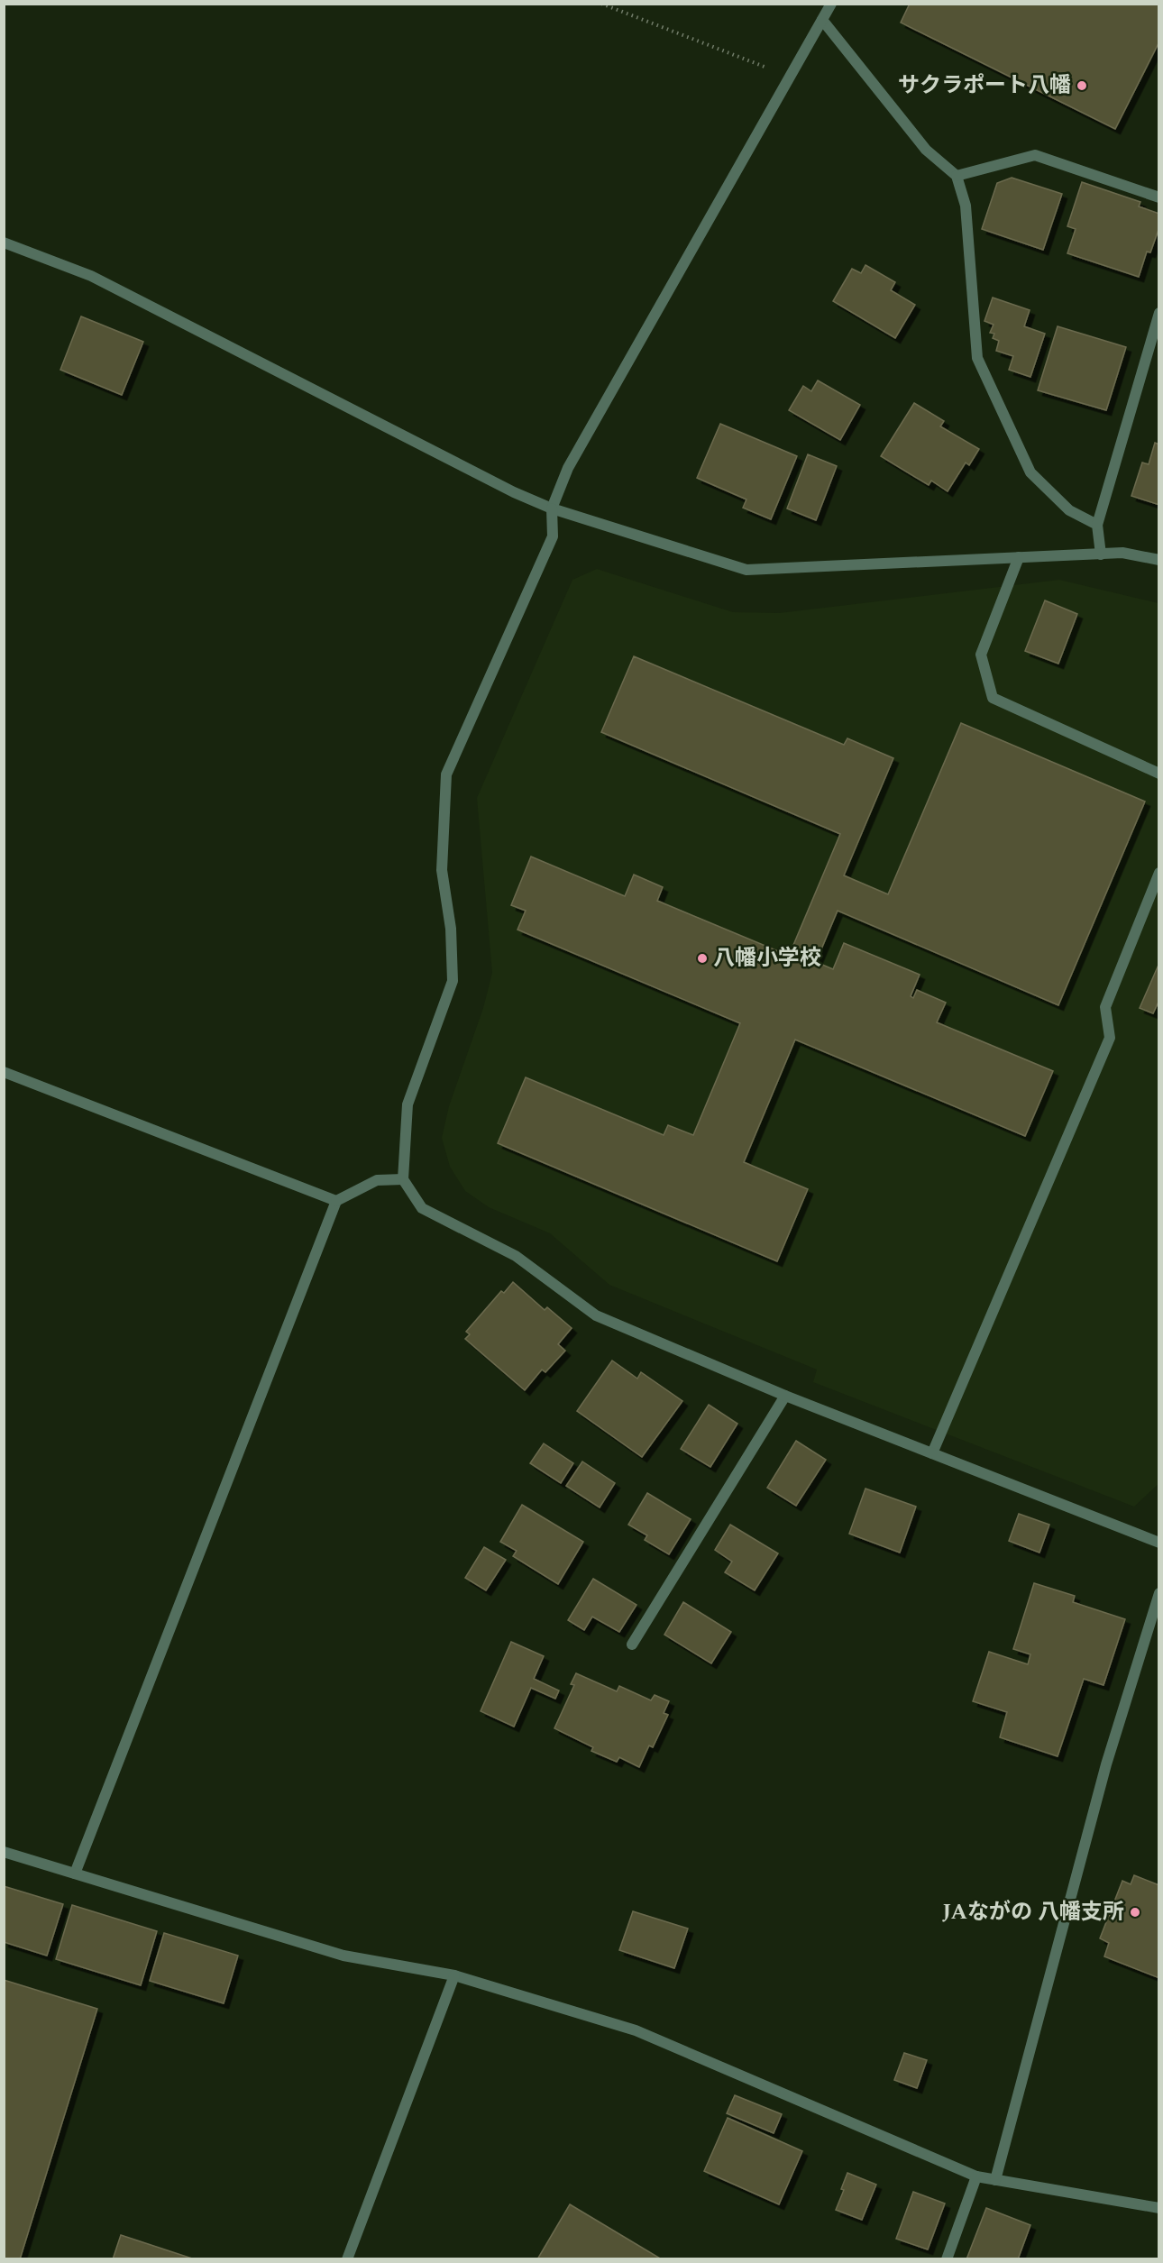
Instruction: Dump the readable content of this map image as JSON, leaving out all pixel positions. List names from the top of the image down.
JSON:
{
  "places": ["サクラポート八幡", "八幡小学校", "JAながの 八幡支所"]
}
